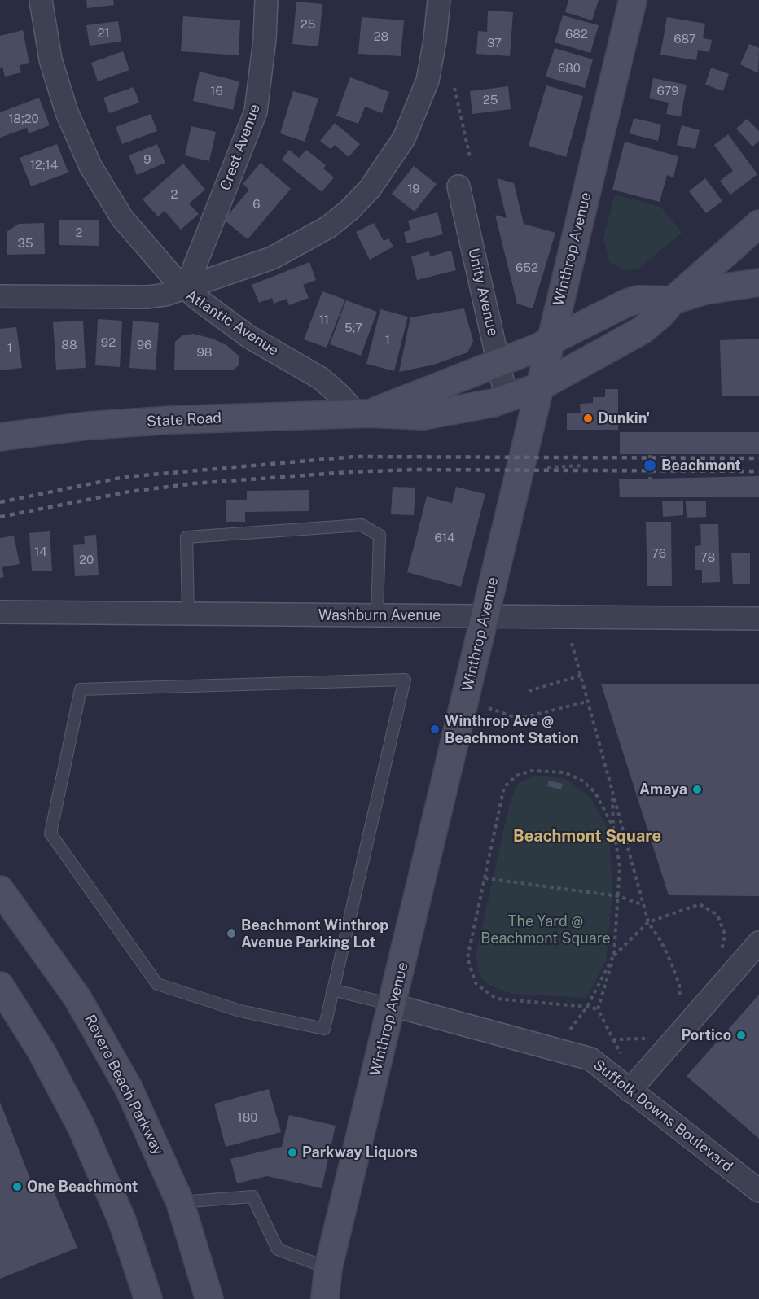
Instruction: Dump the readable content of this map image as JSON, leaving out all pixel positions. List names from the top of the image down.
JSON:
{
  "streets": {
    "main road": ["Winthrop Avenue", "State Road", "Revere Beach Parkway"],
    "street": [
      "Crest Avenue",
      "Unity Avenue",
      "Atlantic Avenue",
      "Washburn Avenue",
      "Suffolk Downs Boulevard"
    ]
  },
  "crossings": [
    ["Crest Avenue", "Atlantic Avenue"],
    ["Winthrop Avenue", "State Road"],
    ["Winthrop Avenue", "Washburn Avenue"],
    ["Winthrop Avenue", "Suffolk Downs Boulevard"],
    ["Unity Avenue", "State Road"],
    ["Atlantic Avenue", "State Road"]
  ],
  "districts": ["Beachmont Square"],
  "parks": ["The Yard @ Beachmont Square"],
  "places": [
    "Dunkin'",
    "Beachmont",
    "Winthrop Ave @ Beachmont Station",
    "Amaya",
    "Beachmont Winthrop Avenue Parking Lot",
    "Portico",
    "Parkway Liquors",
    "One Beachmont"
  ],
  "house_numbers": [
    "25",
    "21",
    "682",
    "28",
    "687",
    "37",
    "680",
    "16",
    "679",
    "25",
    "18;20",
    "9",
    "12;14",
    "19",
    "2",
    "6",
    "2",
    "35",
    "652",
    "11",
    "5;7",
    "1",
    "92",
    "88",
    "96",
    "1",
    "98",
    "614",
    "14",
    "76",
    "78",
    "20",
    "180"
  ]
}
